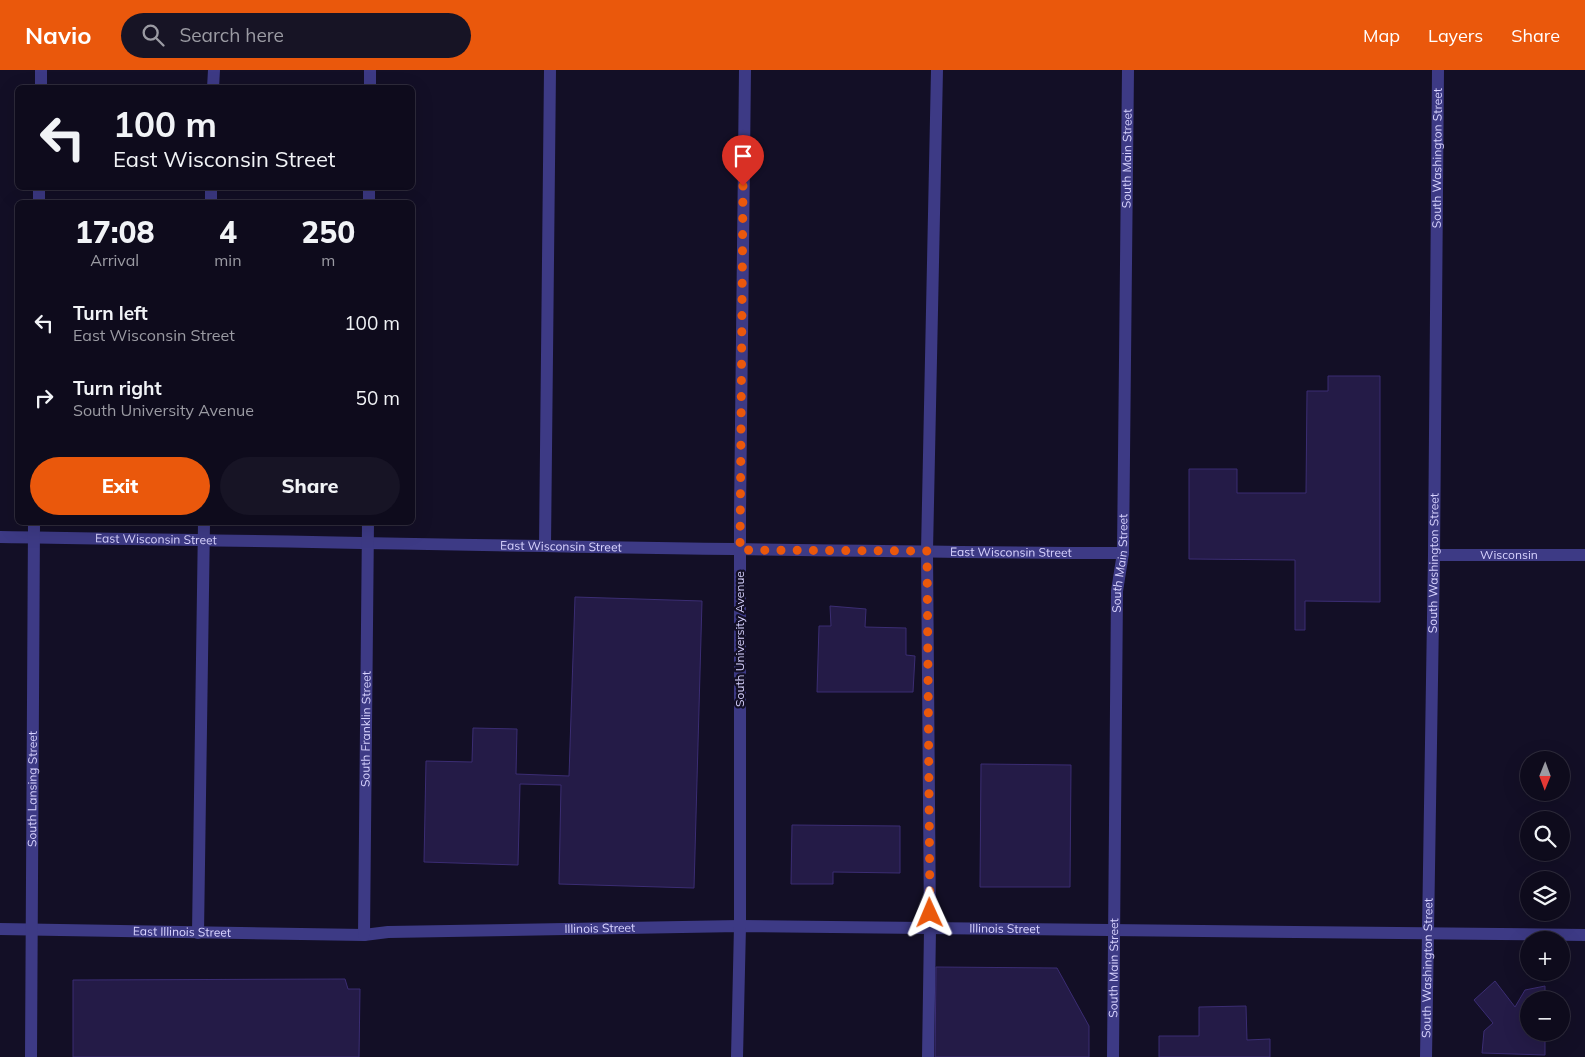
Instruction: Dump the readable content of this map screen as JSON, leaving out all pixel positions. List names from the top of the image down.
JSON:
{
  "streets": {
    "street": [
      "South Main Street",
      "South Washington Street",
      "East Wisconsin Street",
      "Wisconsin",
      "South University Avenue",
      "South Franklin Street",
      "South Lansing Street",
      "Illinois Street",
      "East Illinois Street"
    ]
  },
  "crossings": [
    ["South Main Street", "East Wisconsin Street"],
    ["South Main Street", "Illinois Street"],
    ["South Washington Street", "Wisconsin"],
    ["South Washington Street", "Illinois Street"],
    ["East Wisconsin Street", "South University Avenue"],
    ["East Wisconsin Street", "South Franklin Street"],
    ["East Wisconsin Street", "South Lansing Street"],
    ["South University Avenue", "Illinois Street"],
    ["South Franklin Street", "Illinois Street"],
    ["South Franklin Street", "East Illinois Street"],
    ["South Lansing Street", "East Illinois Street"],
    ["Illinois Street", "East Illinois Street"]
  ],
  "north": "bottom",
  "page": {
    "header": "Navio",
    "search": "Search here",
    "nav": ["Map", "Layers", "Share"],
    "turn": ["100 m", "East Wisconsin Street"],
    "eta": [
      "17:08",
      "Arrival",
      "4",
      "min",
      "250",
      "m"
    ],
    "list": [
      {
        "name": "Turn left",
        "note": "East Wisconsin Street",
        "value": "100 m"
      },
      {
        "name": "Turn right",
        "note": "South University Avenue",
        "value": "50 m"
      }
    ],
    "buttons": ["Exit", "Share"],
    "map_buttons": ["+", "−"]
  }
}
